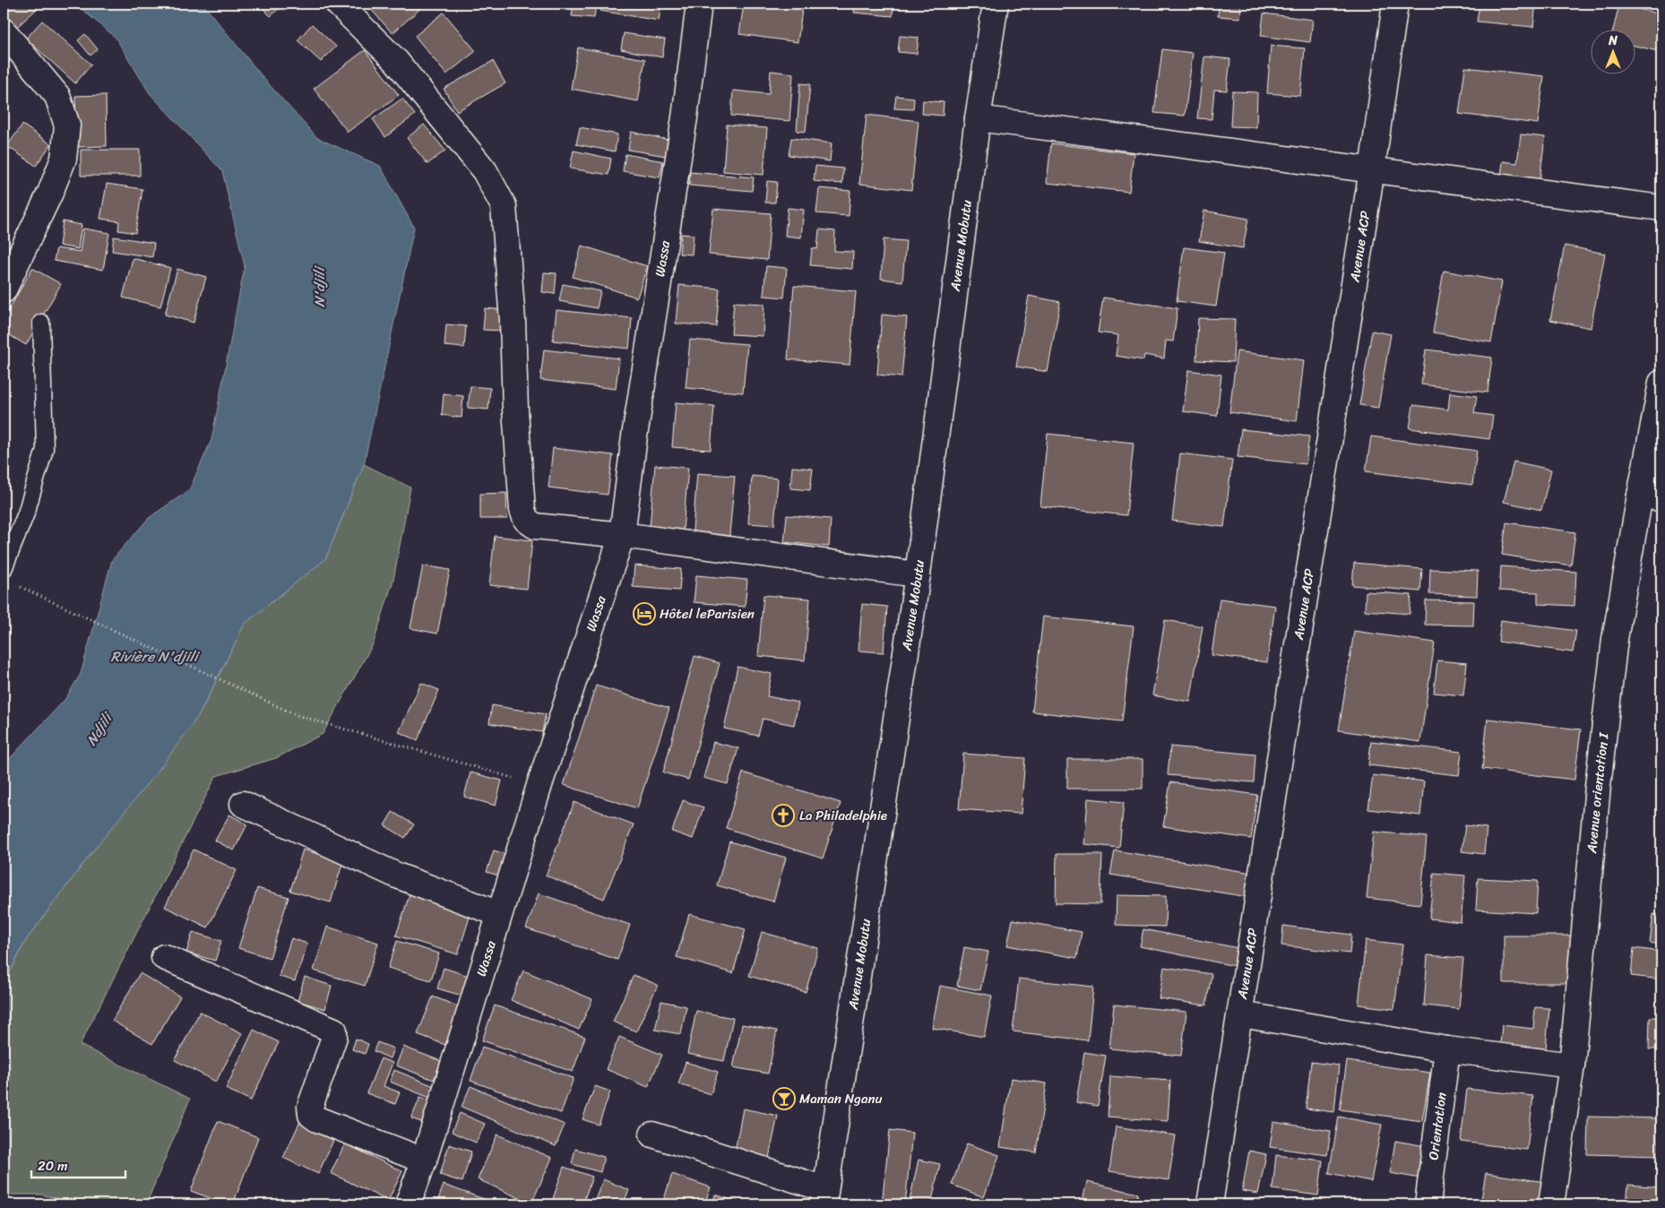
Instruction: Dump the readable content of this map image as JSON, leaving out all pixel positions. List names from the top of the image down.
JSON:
{
  "streets": {
    "street": [
      "Avenue Mobutu",
      "Avenue ACP",
      "Wassa",
      "Avenue orientation I",
      "Orientation"
    ]
  },
  "water": ["N'djili", "Rivière N'djili", "Ndjili"],
  "places": {
    "hotel": ["Hôtel leParisien"],
    "church": ["La Philadelphie"],
    "bar": ["Maman Nganu"]
  },
  "scale_bar": "20 m",
  "north": "top"
}
